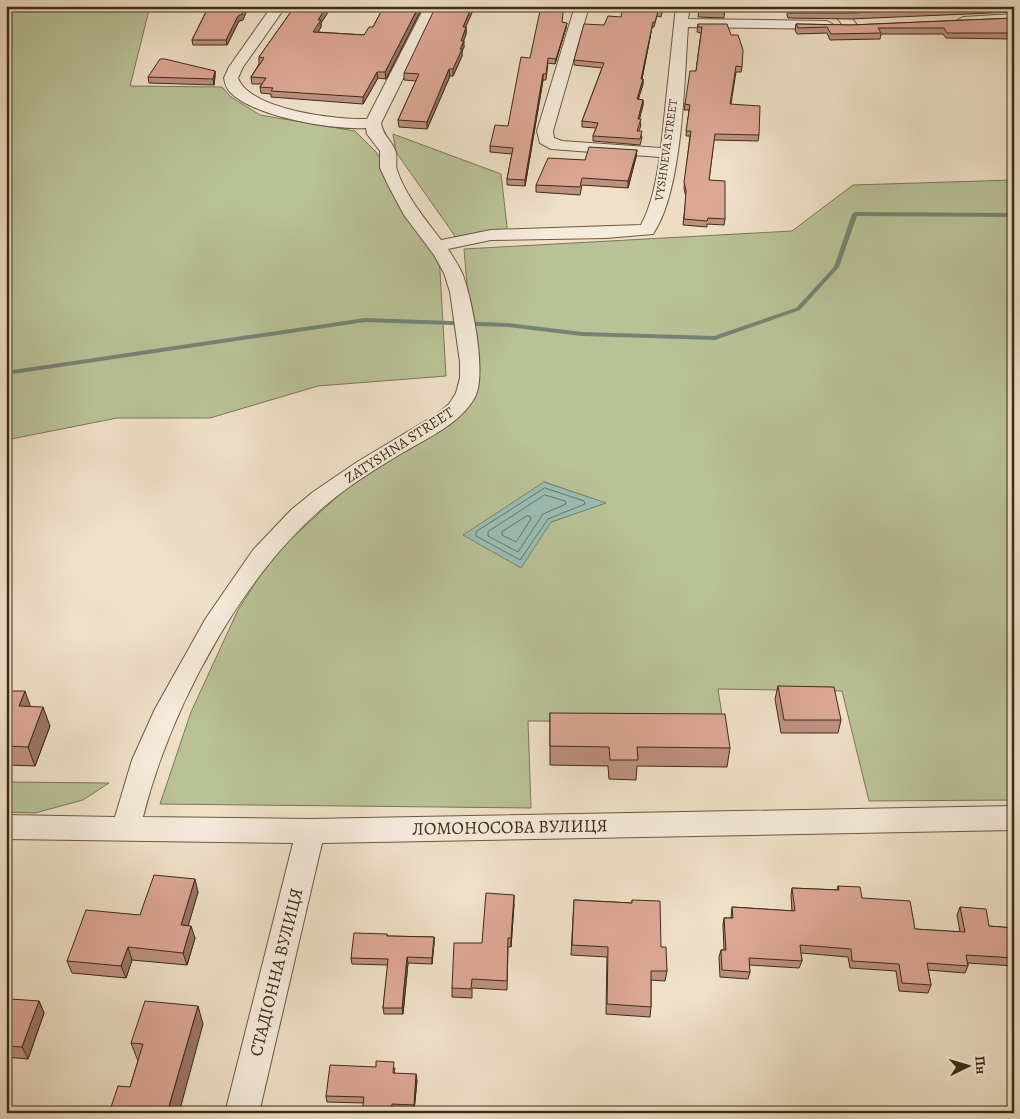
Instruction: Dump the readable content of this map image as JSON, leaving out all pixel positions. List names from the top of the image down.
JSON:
{
  "streets": {
    "street": [
      "VYSHNEVA STREET",
      "ZATYSHNA STREET",
      "ЛОМОНОСОВА ВУЛИЦЯ",
      "СТАДІОННА ВУЛИЦЯ"
    ]
  },
  "crossings": [
    ["VYSHNEVA STREET", "ZATYSHNA STREET"],
    ["ZATYSHNA STREET", "ЛОМОНОСОВА ВУЛИЦЯ"],
    ["ЛОМОНОСОВА ВУЛИЦЯ", "СТАДІОННА ВУЛИЦЯ"]
  ],
  "north": "right"
}
